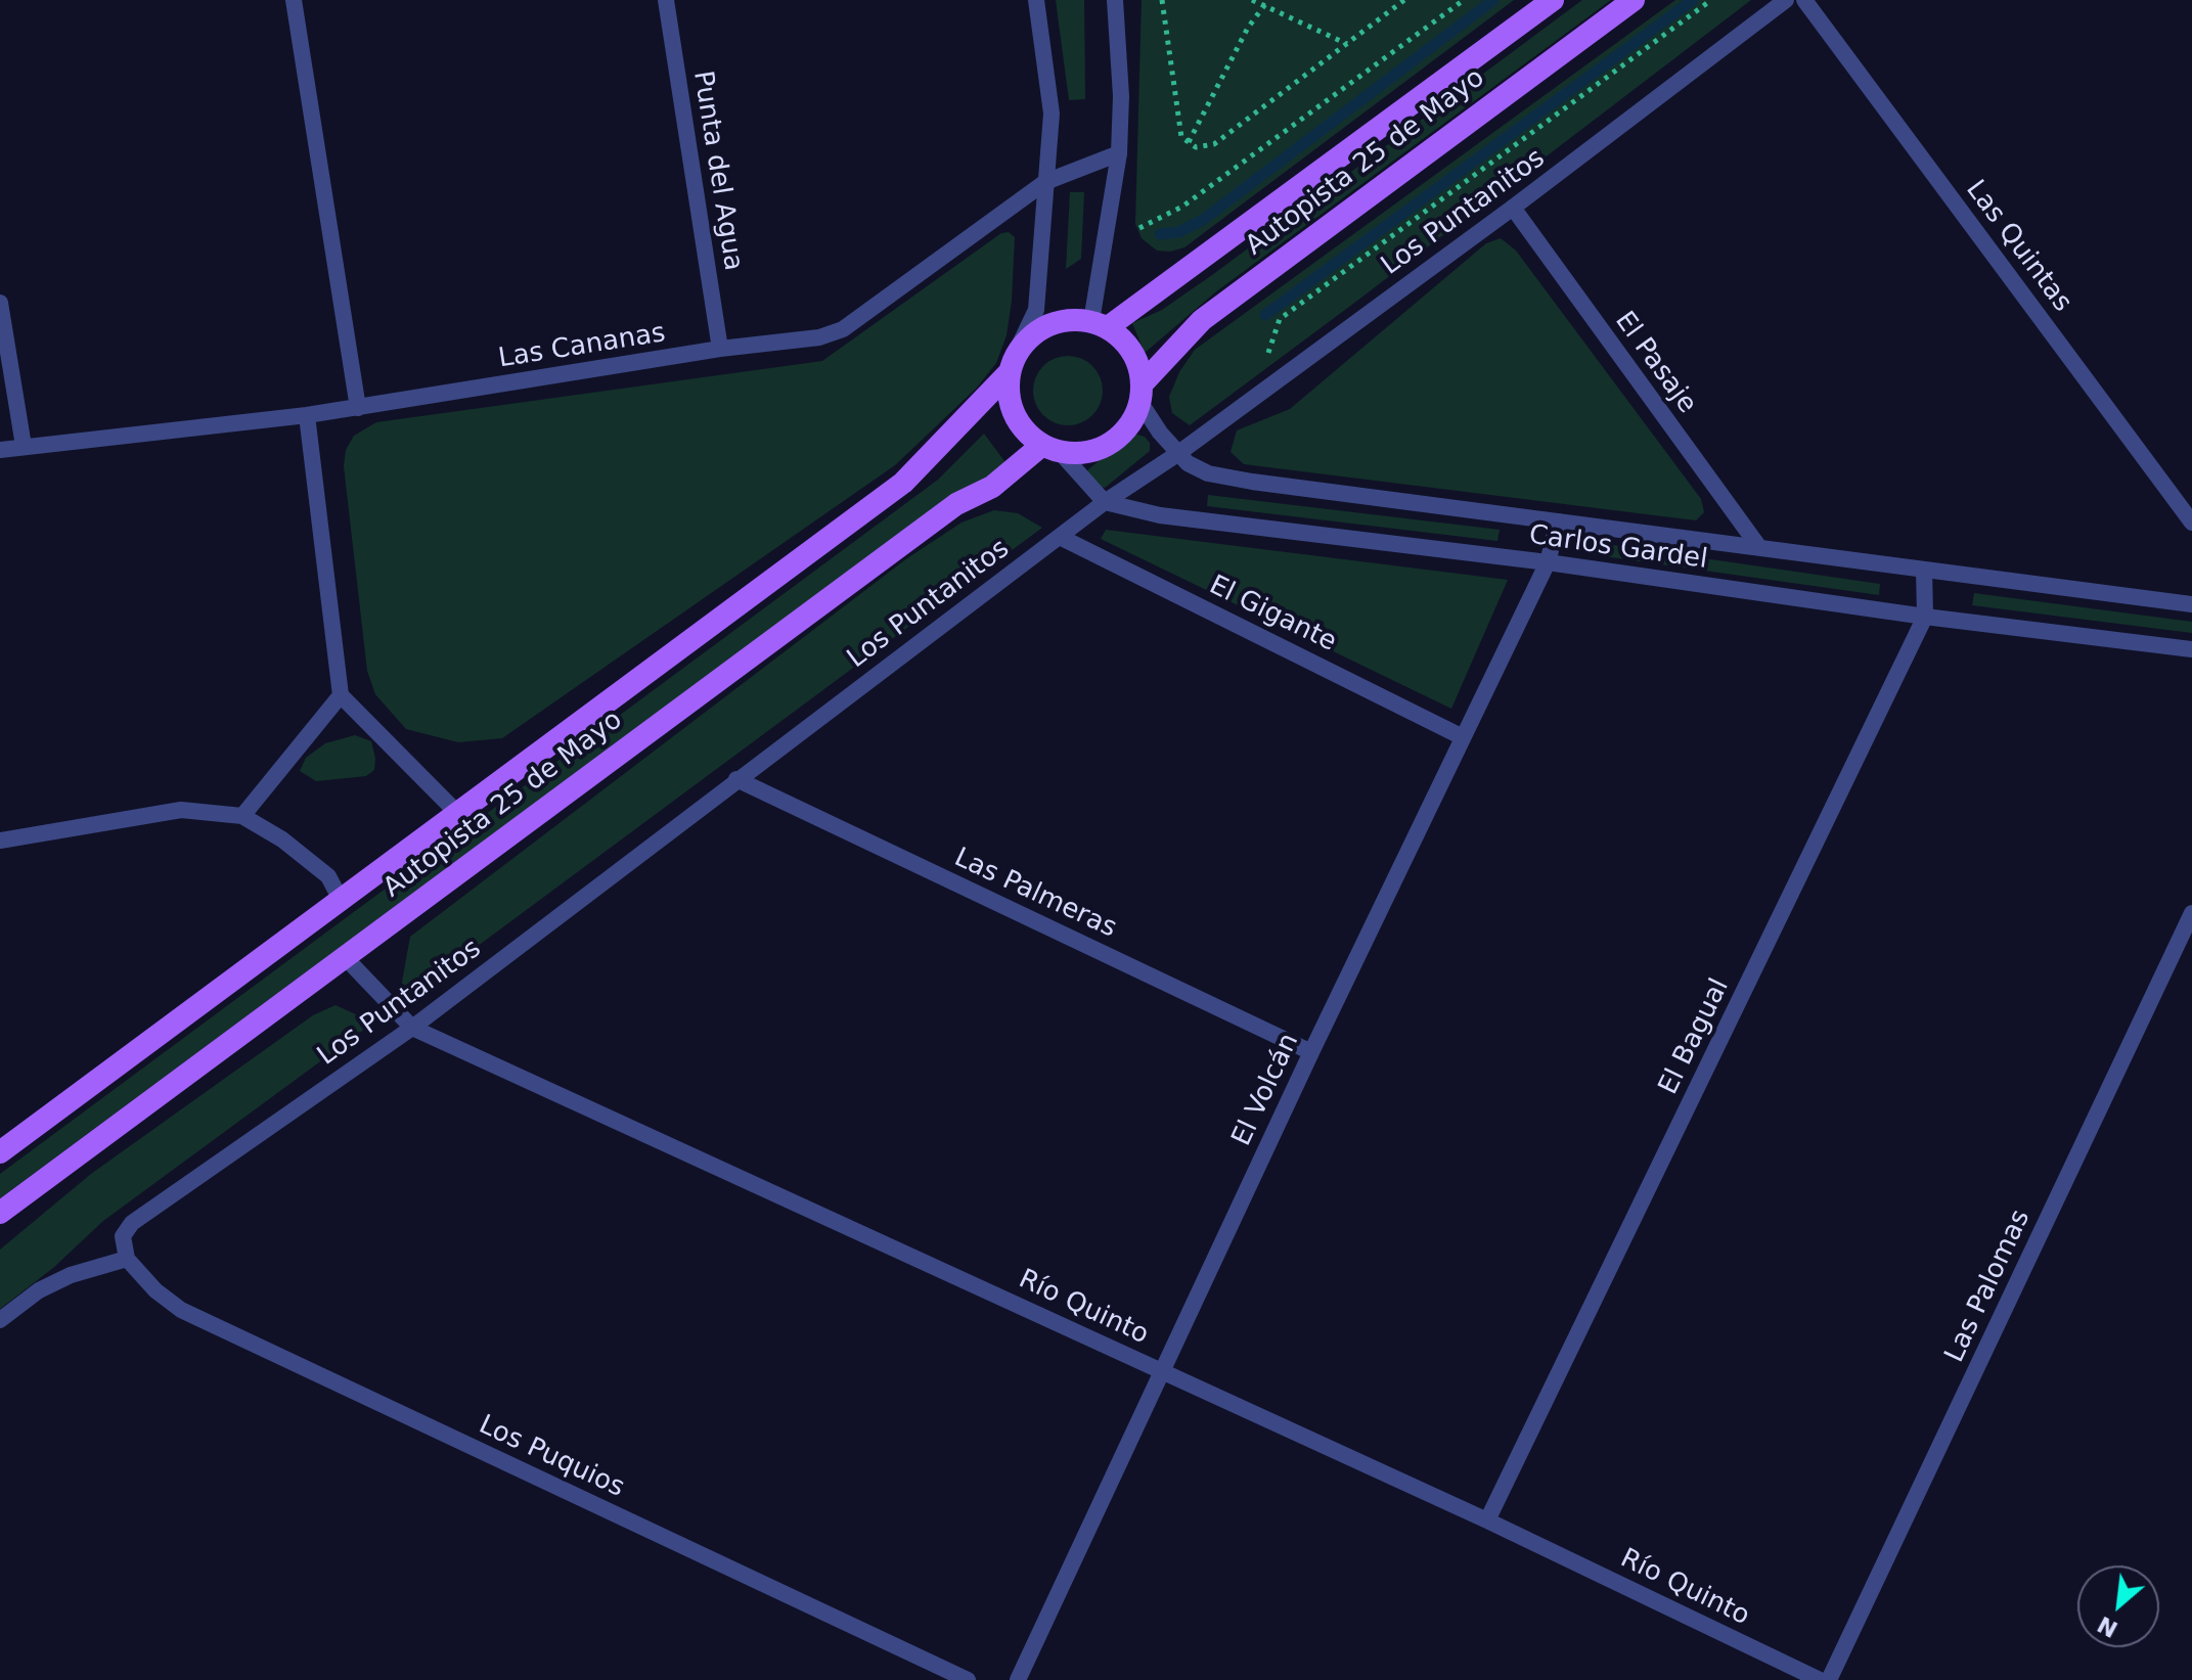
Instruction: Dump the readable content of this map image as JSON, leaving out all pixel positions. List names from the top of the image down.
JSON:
{
  "streets": {
    "main road": ["Autopista 25 de Mayo"],
    "street": [
      "Punta del Agua",
      "Los Puntanitos",
      "Las Quintas",
      "Las Cananas",
      "El Pasaje",
      "Carlos Gardel",
      "El Gigante",
      "Las Palmeras",
      "El Bagual",
      "El Volcán",
      "Las Palomas",
      "Río Quinto",
      "Los Puquios"
    ]
  },
  "crossings": [
    ["Autopista 25 de Mayo", "Carlos Gardel"],
    ["Autopista 25 de Mayo", "Río Quinto"],
    ["Punta del Agua", "Las Cananas"],
    ["Los Puntanitos", "El Pasaje"],
    ["Los Puntanitos", "Carlos Gardel"],
    ["Los Puntanitos", "El Gigante"],
    ["Los Puntanitos", "Las Palmeras"],
    ["Los Puntanitos", "Río Quinto"],
    ["Los Puntanitos", "Los Puquios"],
    ["El Pasaje", "Carlos Gardel"],
    ["Carlos Gardel", "El Bagual"],
    ["Carlos Gardel", "El Volcán"],
    ["El Gigante", "El Volcán"],
    ["Las Palmeras", "El Volcán"],
    ["El Bagual", "Río Quinto"],
    ["El Volcán", "Río Quinto"]
  ],
  "north": "bottom left"
}
